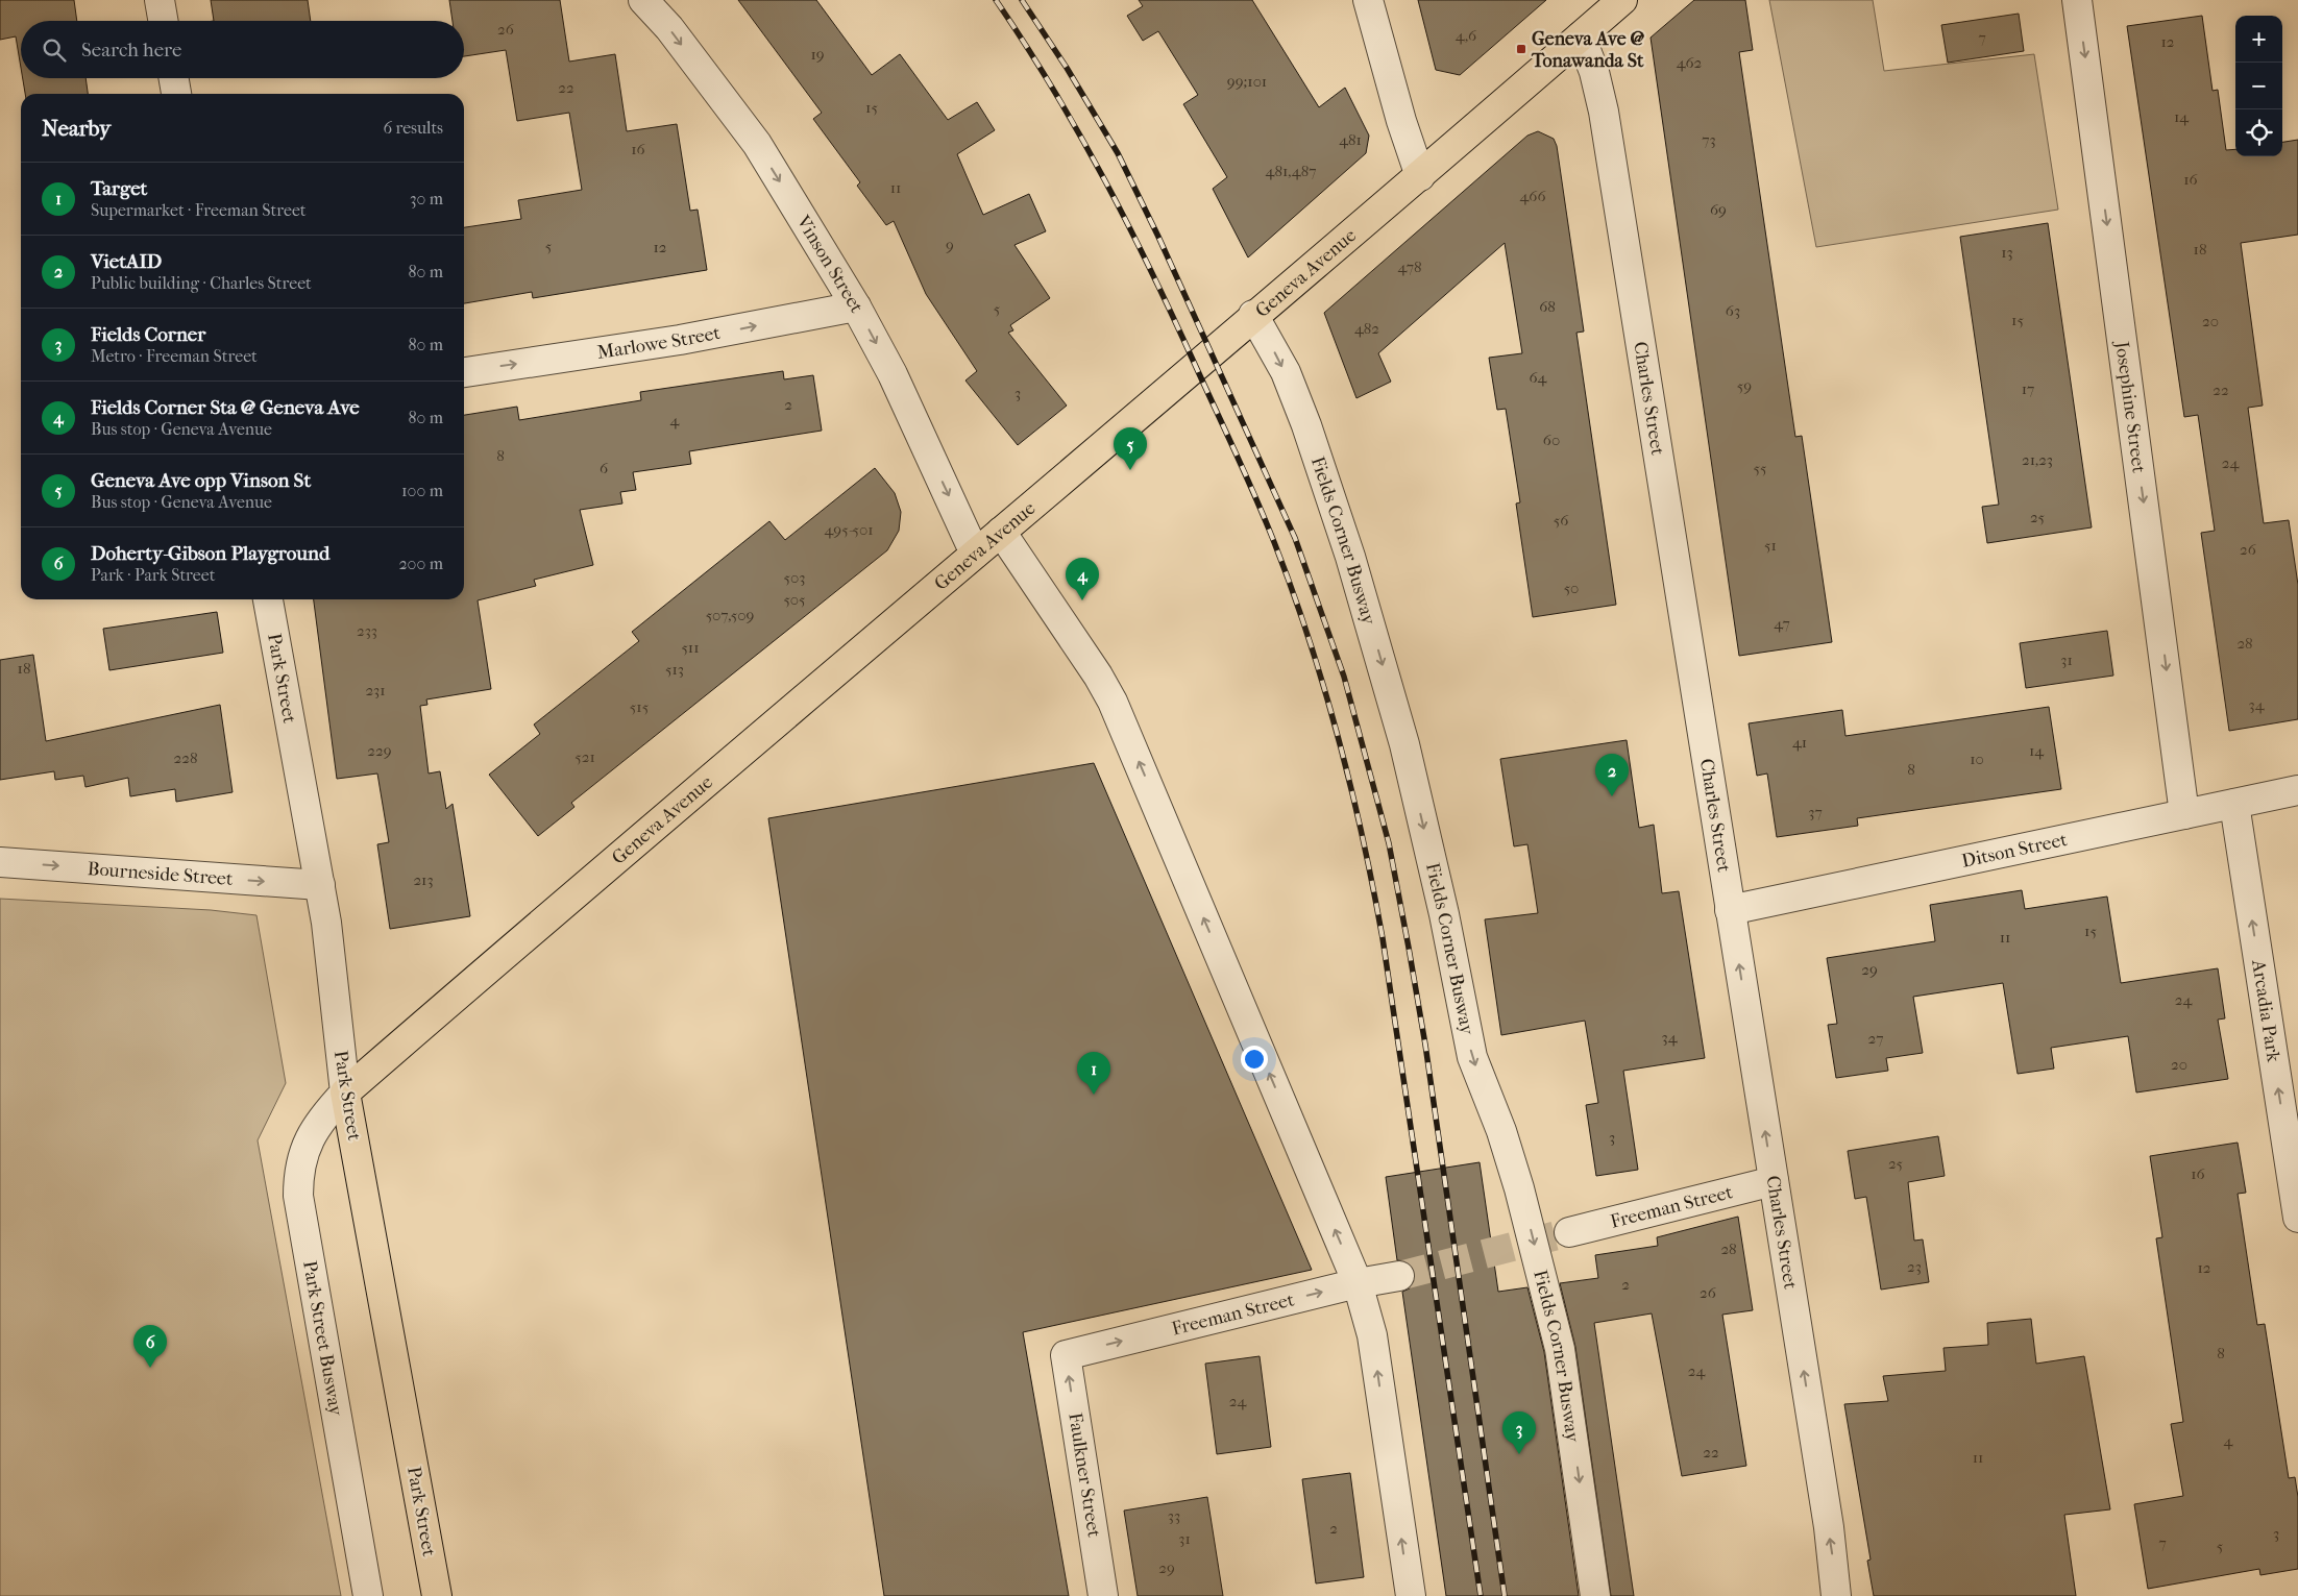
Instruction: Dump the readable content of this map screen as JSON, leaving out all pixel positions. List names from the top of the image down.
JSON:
{
  "streets": {
    "main road": ["Geneva Avenue", "Park Street"],
    "street": [
      "Vinson Street",
      "Marlowe Street",
      "Charles Street",
      "Josephine Street",
      "Fields Corner Busway",
      "Ditson Street",
      "Bourneside Street",
      "Arcadia Park",
      "Freeman Street",
      "Park Street Busway",
      "Faulkner Street"
    ]
  },
  "crossings": [
    ["Vinson Street", "Geneva Avenue"],
    ["Vinson Street", "Marlowe Street"],
    ["Geneva Avenue", "Charles Street"],
    ["Geneva Avenue", "Fields Corner Busway"],
    ["Geneva Avenue", "Park Street"],
    ["Geneva Avenue", "Park Street Busway"],
    ["Charles Street", "Ditson Street"],
    ["Charles Street", "Freeman Street"],
    ["Josephine Street", "Ditson Street"],
    ["Park Street", "Bourneside Street"],
    ["Park Street", "Park Street Busway"],
    ["Ditson Street", "Arcadia Park"],
    ["Freeman Street", "Faulkner Street"]
  ],
  "one_way": [
    "Vinson Street",
    "Marlowe Street",
    "Charles Street",
    "Josephine Street",
    "Bourneside Street",
    "Arcadia Park",
    "Freeman Street",
    "Faulkner Street"
  ],
  "places": {
    "transit": ["Geneva Ave @ Tonawanda St"]
  },
  "house_numbers": [
    "26",
    "4,6",
    "7",
    "12",
    "19",
    "462",
    "99;101",
    "22",
    "15",
    "14",
    "481",
    "73",
    "16",
    "481,487",
    "16",
    "11",
    "466",
    "69",
    "9",
    "5",
    "12",
    "18",
    "13",
    "478",
    "68",
    "5",
    "63",
    "15",
    "20",
    "482",
    "64",
    "59",
    "17",
    "22",
    "3",
    "2",
    "4",
    "60",
    "8",
    "21,23",
    "24",
    "6",
    "55",
    "25",
    "56",
    "495-501",
    "51",
    "26",
    "503",
    "50",
    "505",
    "507,509",
    "47",
    "233",
    "28",
    "511",
    "31",
    "18",
    "513",
    "231",
    "34",
    "515",
    "41",
    "229",
    "14",
    "521",
    "228",
    "10",
    "8",
    "37",
    "213",
    "15",
    "11",
    "29",
    "24",
    "34",
    "27",
    "20",
    "3",
    "25",
    "16",
    "28",
    "23",
    "12",
    "2",
    "26",
    "8",
    "24",
    "24",
    "4",
    "22",
    "11",
    "33",
    "2",
    "3",
    "31",
    "7",
    "5",
    "29"
  ],
  "page": {
    "map_buttons": ["+", "−"],
    "search": "Search here",
    "heading": ["Nearby", "6 results"],
    "list": [
      {
        "mark": "1",
        "name": "Target",
        "note": "Supermarket · Freeman Street",
        "value": "30 m"
      },
      {
        "mark": "2",
        "name": "VietAID",
        "note": "Public building · Charles Street",
        "value": "80 m"
      },
      {
        "mark": "3",
        "name": "Fields Corner",
        "note": "Metro · Freeman Street",
        "value": "80 m"
      },
      {
        "mark": "4",
        "name": "Fields Corner Sta @ Geneva Ave",
        "note": "Bus stop · Geneva Avenue",
        "value": "80 m"
      },
      {
        "mark": "5",
        "name": "Geneva Ave opp Vinson St",
        "note": "Bus stop · Geneva Avenue",
        "value": "100 m"
      },
      {
        "mark": "6",
        "name": "Doherty-Gibson Playground",
        "note": "Park · Park Street",
        "value": "200 m"
      }
    ],
    "pins": [
      "5",
      "4",
      "2",
      "1",
      "6",
      "3"
    ]
  }
}
